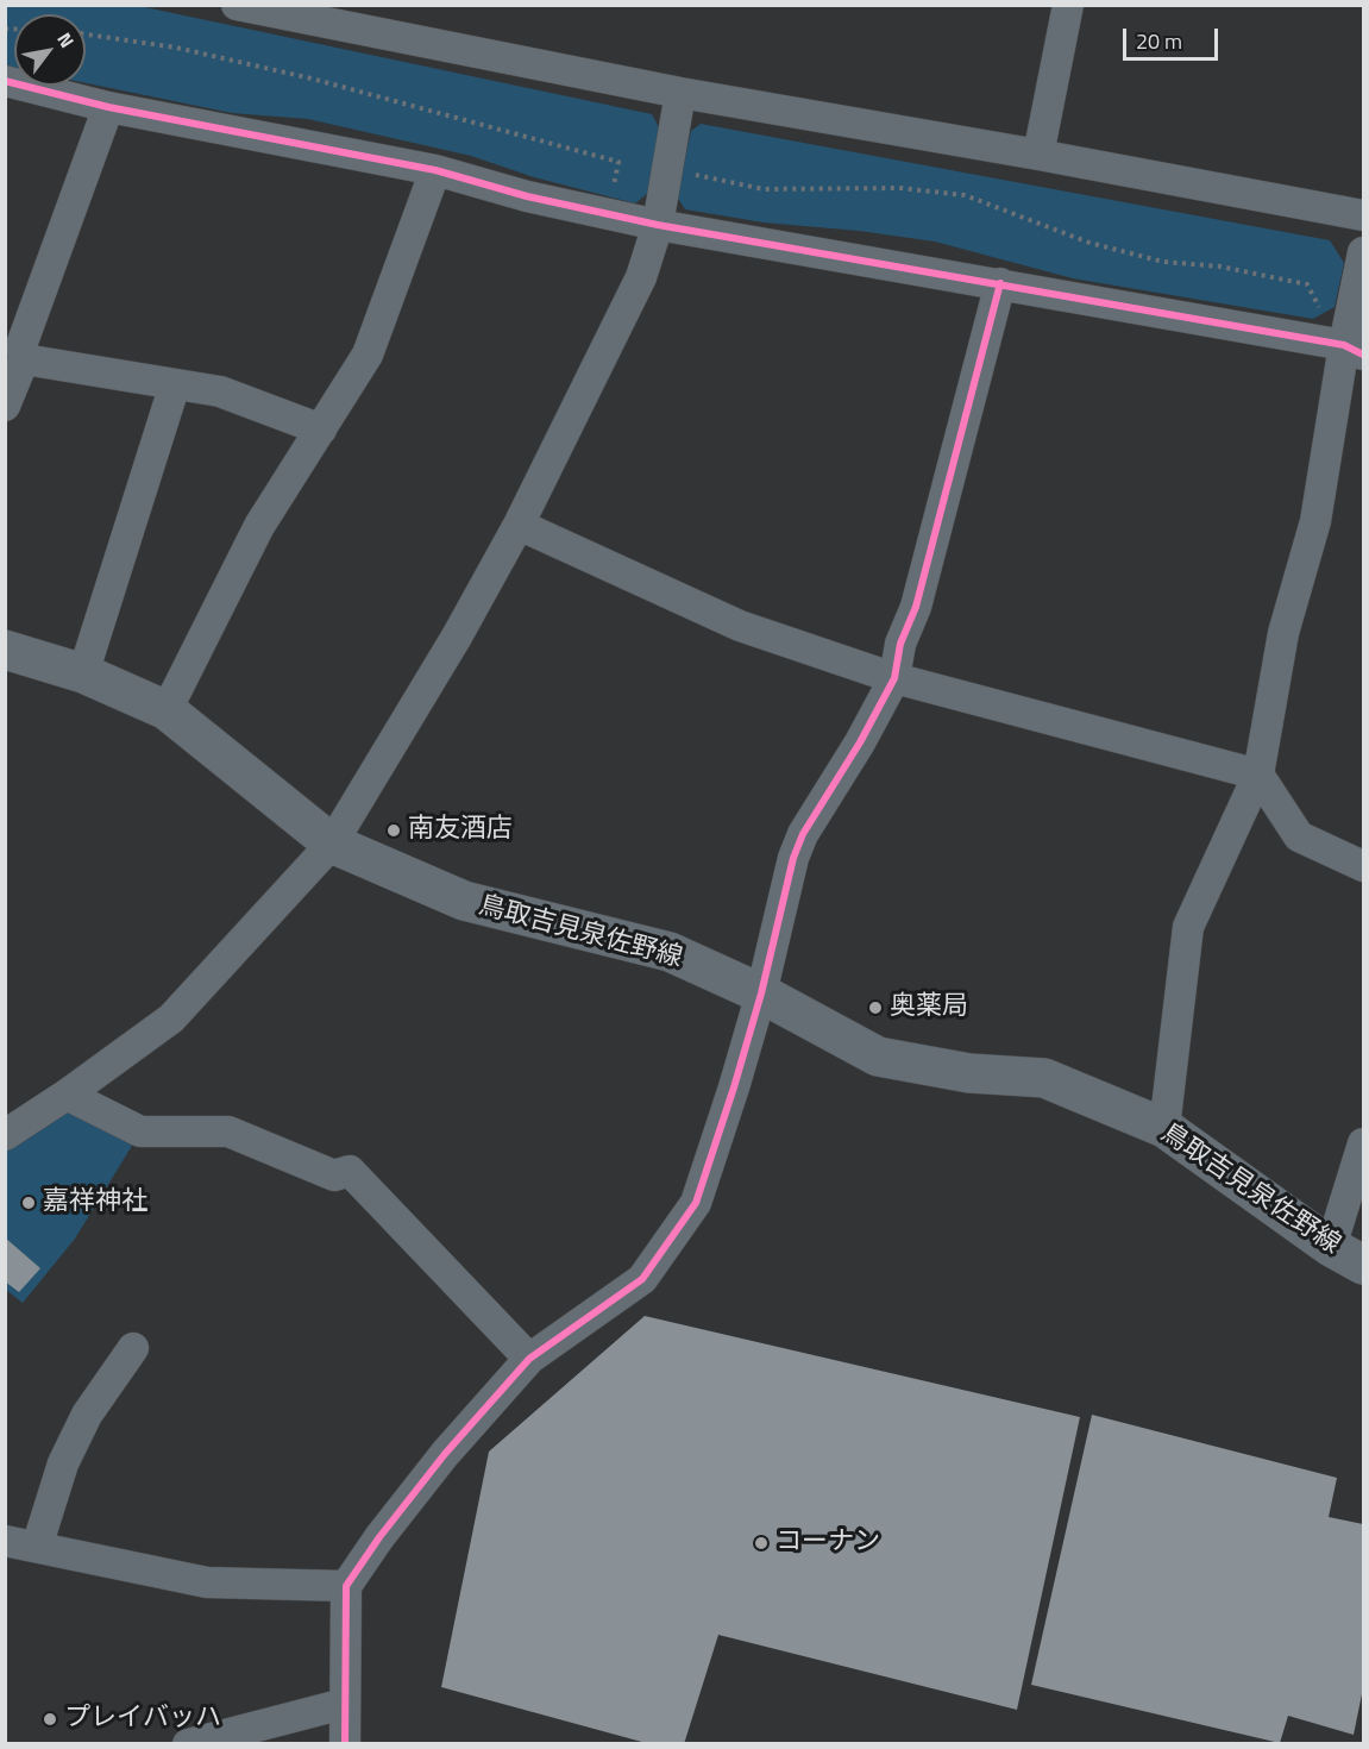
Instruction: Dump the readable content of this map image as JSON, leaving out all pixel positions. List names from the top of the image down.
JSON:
{
  "streets": {
    "main road": ["鳥取吉見泉佐野線"]
  },
  "places": [
    "南友酒店",
    "奥薬局",
    "嘉祥神社",
    "コーナン",
    "プレイバッハ"
  ],
  "scale_bar": "20 m",
  "north": "top right"
}
